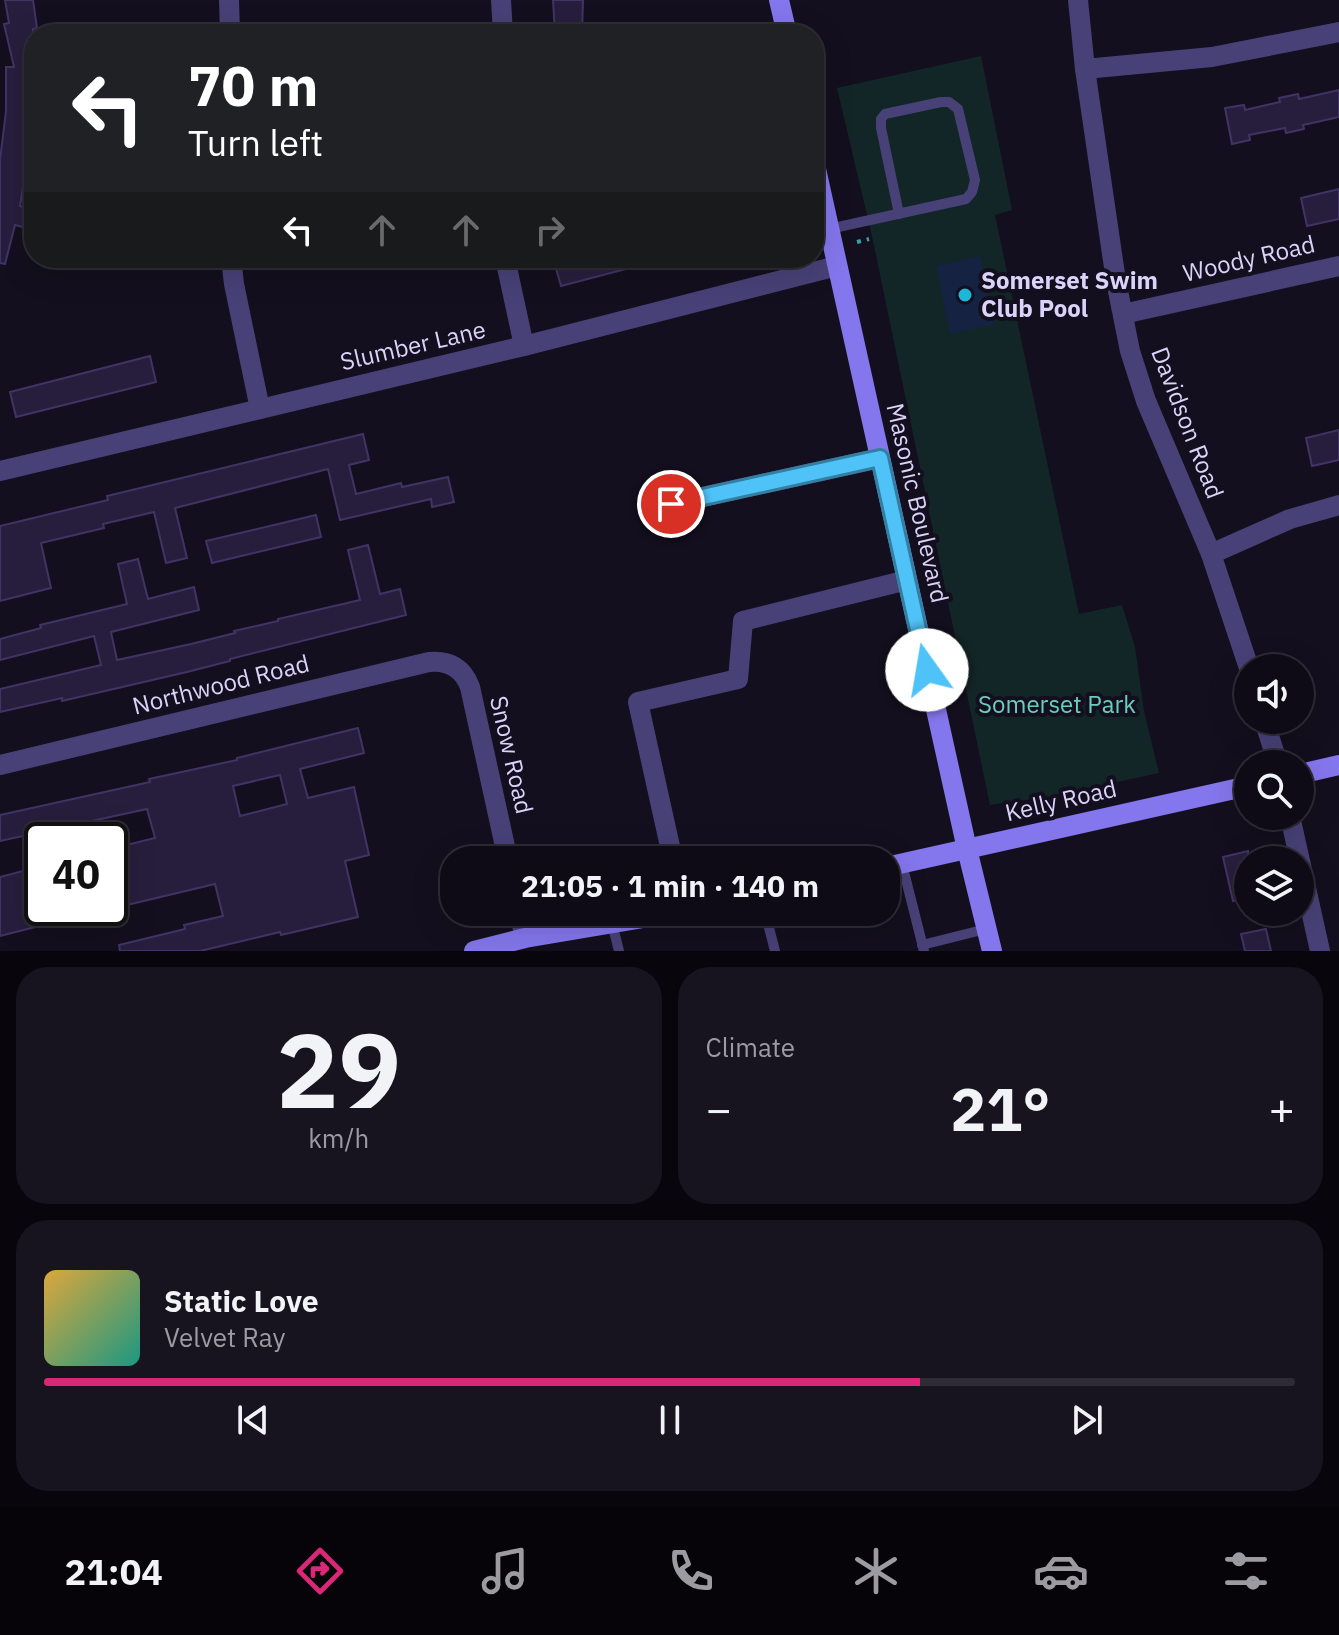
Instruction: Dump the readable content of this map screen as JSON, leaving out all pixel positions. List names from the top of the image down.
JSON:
{
  "streets": {
    "street": [
      "Woody Road",
      "Slumber Lane",
      "Davidson Road",
      "Masonic Boulevard",
      "Northwood Road",
      "Snow Road",
      "Kelly Road"
    ]
  },
  "crossings": [
    ["Woody Road", "Davidson Road"],
    ["Slumber Lane", "Masonic Boulevard"],
    ["Masonic Boulevard", "Kelly Road"],
    ["Northwood Road", "Snow Road"]
  ],
  "parks": ["Somerset Park"],
  "places": ["Somerset Swim Club Pool"],
  "page": {
    "turn": ["70 m", "Turn left"],
    "limit": "40",
    "trip": "21:05 · 1 min · 140 m",
    "tile": [
      ["29", "km/h"],
      "Climate"
    ],
    "heat": ["−", "21°", "+"],
    "song": ["Static Love", "Velvet Ray"],
    "tabs": "21:04"
  }
}
